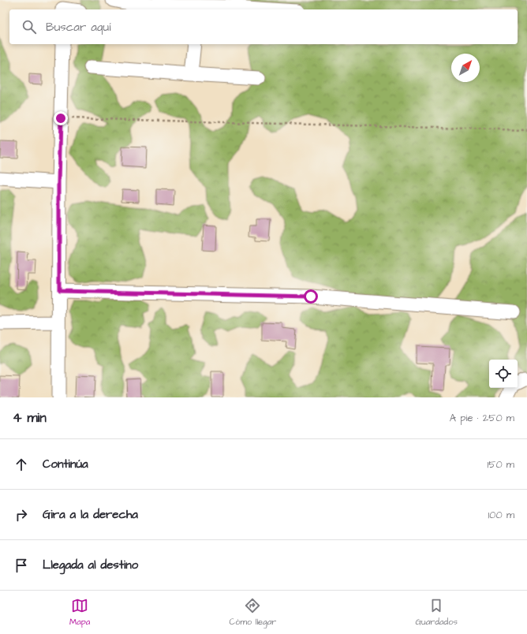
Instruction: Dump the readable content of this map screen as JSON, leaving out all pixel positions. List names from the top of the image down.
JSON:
{
  "north": "top right",
  "page": {
    "search": "Buscar aquí",
    "heading": ["4 min", "A pie · 250 m"],
    "list": [
      ["Continúa", "150 m"],
      ["Gira a la derecha", "100 m"],
      "Llegada al destino"
    ],
    "nav": ["Mapa", "Cómo llegar", "Guardados"]
  }
}
